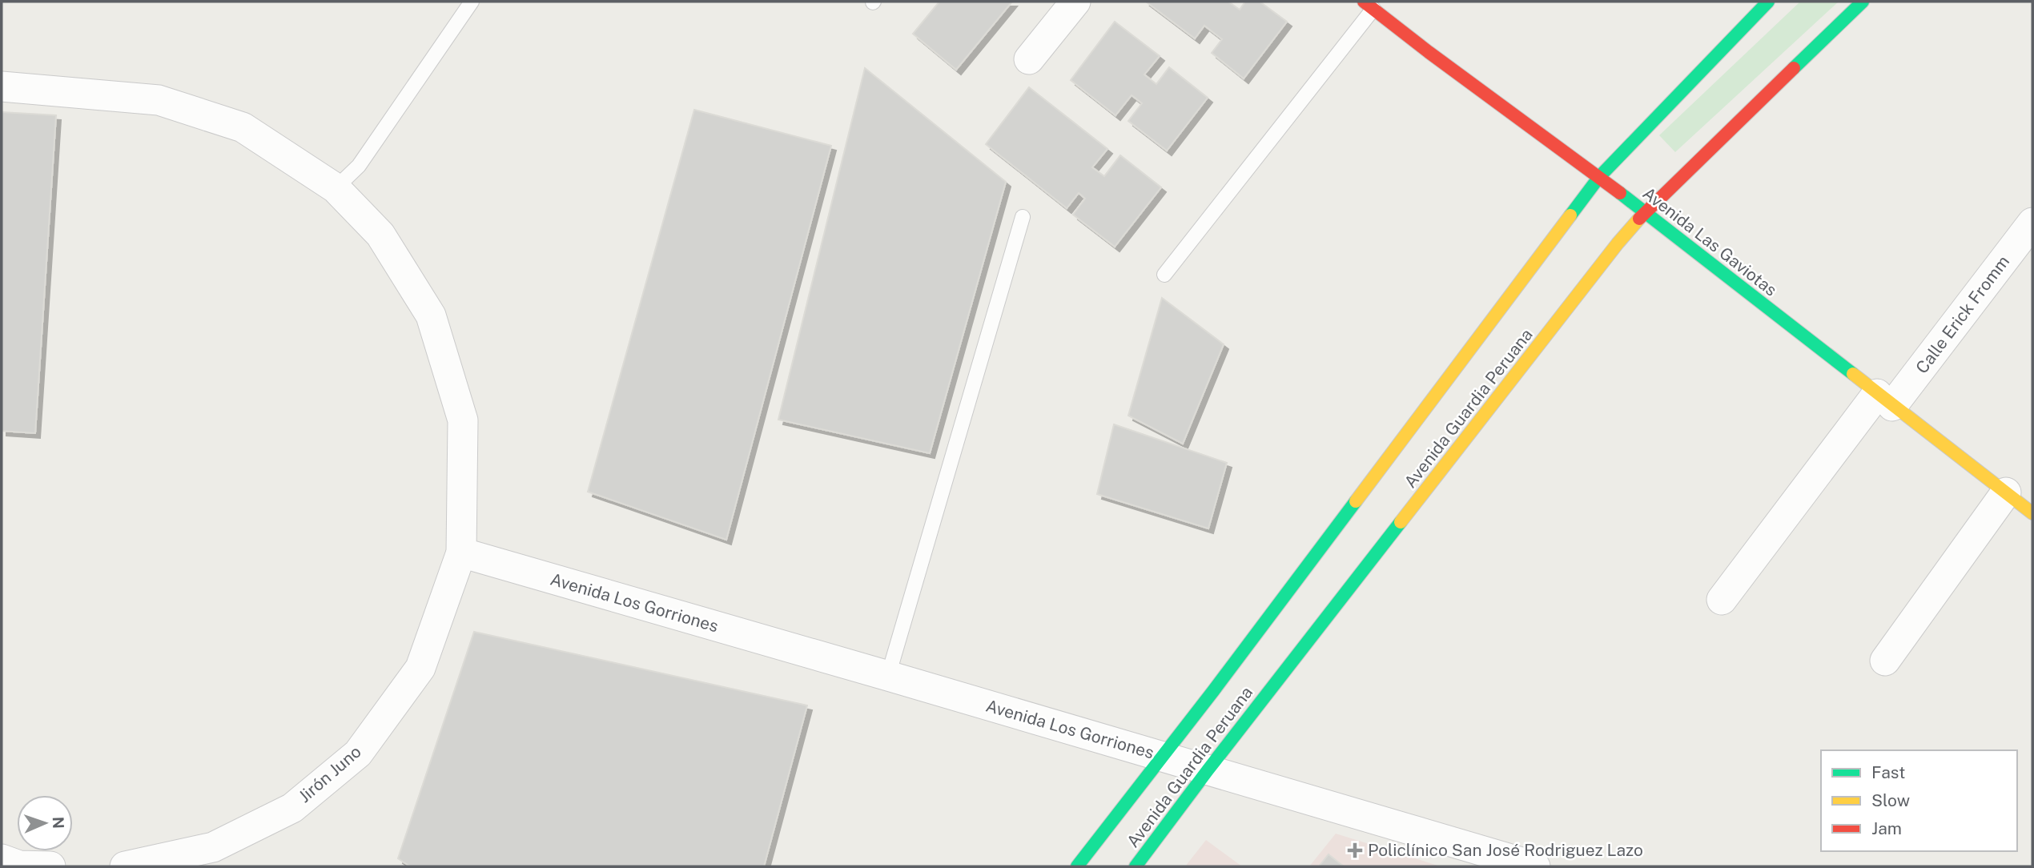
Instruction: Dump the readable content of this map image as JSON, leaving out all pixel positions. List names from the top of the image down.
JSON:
{
  "streets": {
    "street": [
      "Avenida Las Gaviotas",
      "Calle Erick Fromm",
      "Avenida Guardia Peruana",
      "Avenida Los Gorriones",
      "Jirón Juno"
    ]
  },
  "crossings": [
    ["Avenida Las Gaviotas", "Calle Erick Fromm"],
    ["Avenida Las Gaviotas", "Avenida Guardia Peruana"],
    ["Avenida Guardia Peruana", "Avenida Los Gorriones"],
    ["Avenida Los Gorriones", "Jirón Juno"]
  ],
  "places": {
    "health": ["Policlínico San José Rodriguez Lazo"]
  },
  "legend": ["Fast", "Slow", "Jam"],
  "north": "right"
}
